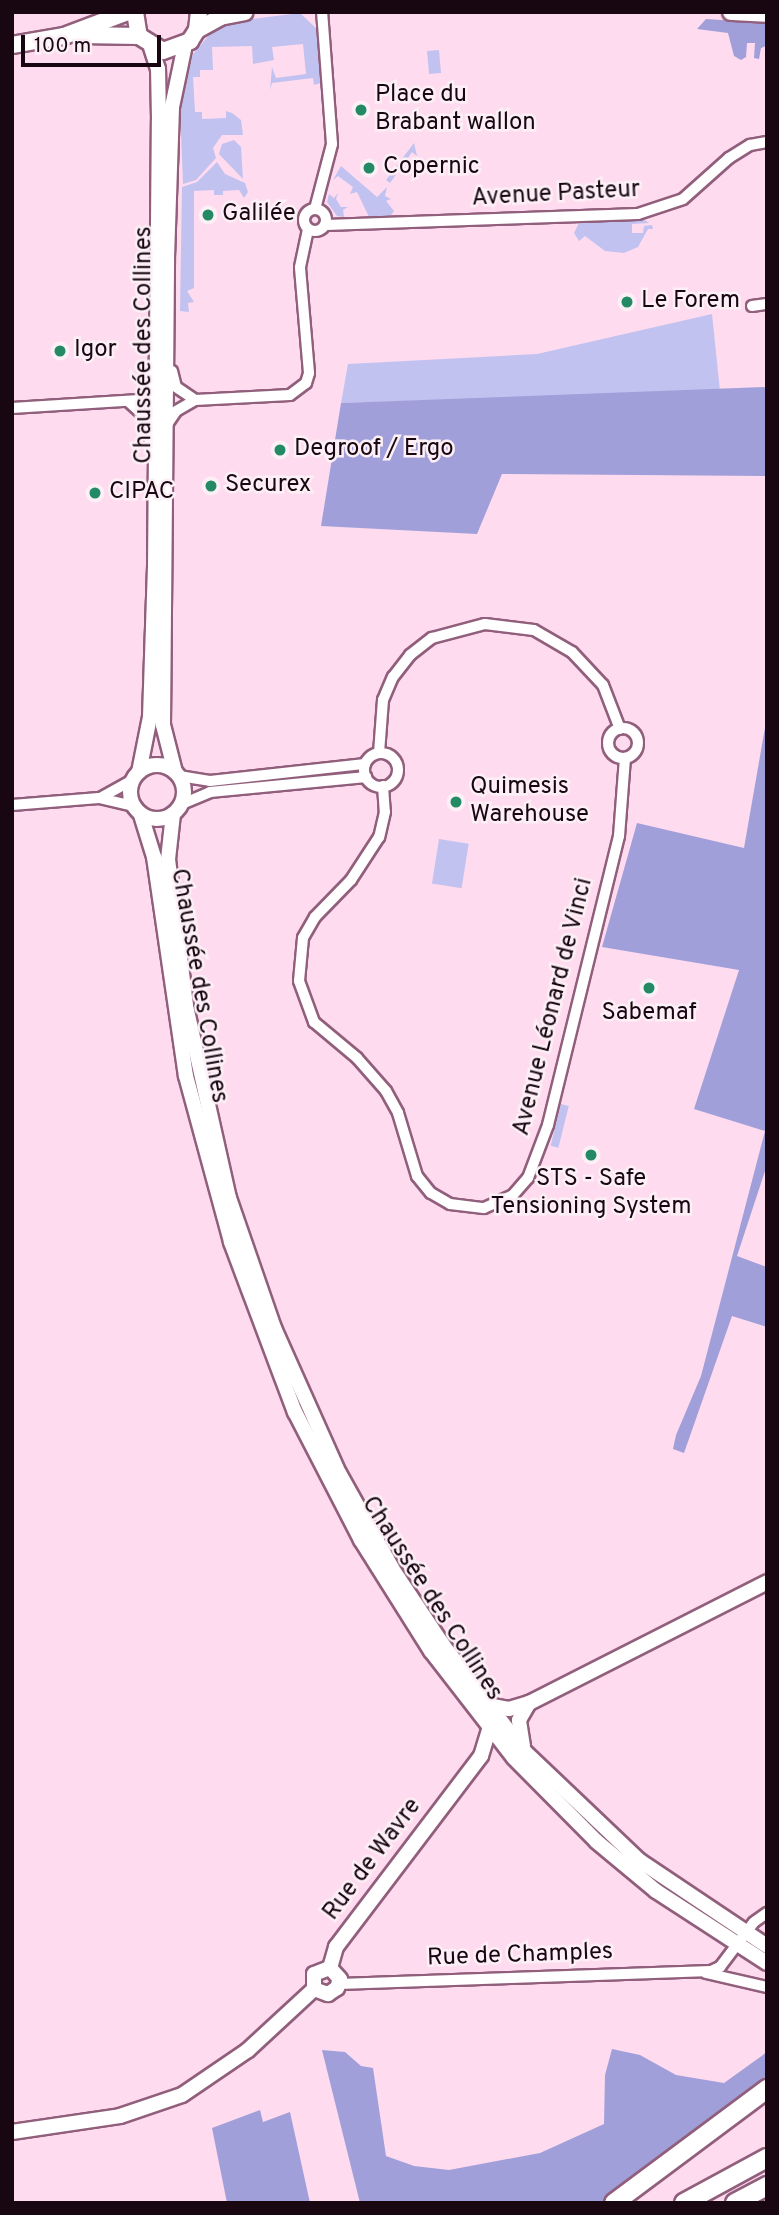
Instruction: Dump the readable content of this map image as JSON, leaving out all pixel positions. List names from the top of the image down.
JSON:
{
  "streets": {
    "main road": ["Chaussée des Collines", "Rue de Wavre", "Rue de Champles"],
    "street": ["Avenue Pasteur", "Avenue Léonard de Vinci"]
  },
  "crossings": [
    ["Chaussée des Collines", "Rue de Wavre"],
    ["Chaussée des Collines", "Rue de Champles"],
    ["Rue de Wavre", "Rue de Champles"]
  ],
  "places": [
    "Place du Brabant wallon",
    "Copernic",
    "Galilée",
    "Le Forem",
    "Igor",
    "Degroof / Ergo",
    "Securex",
    "CIPAC",
    "Quimesis Warehouse",
    "Sabemaf",
    "STS - Safe Tensioning System"
  ],
  "scale_bar": "100 m"
}
